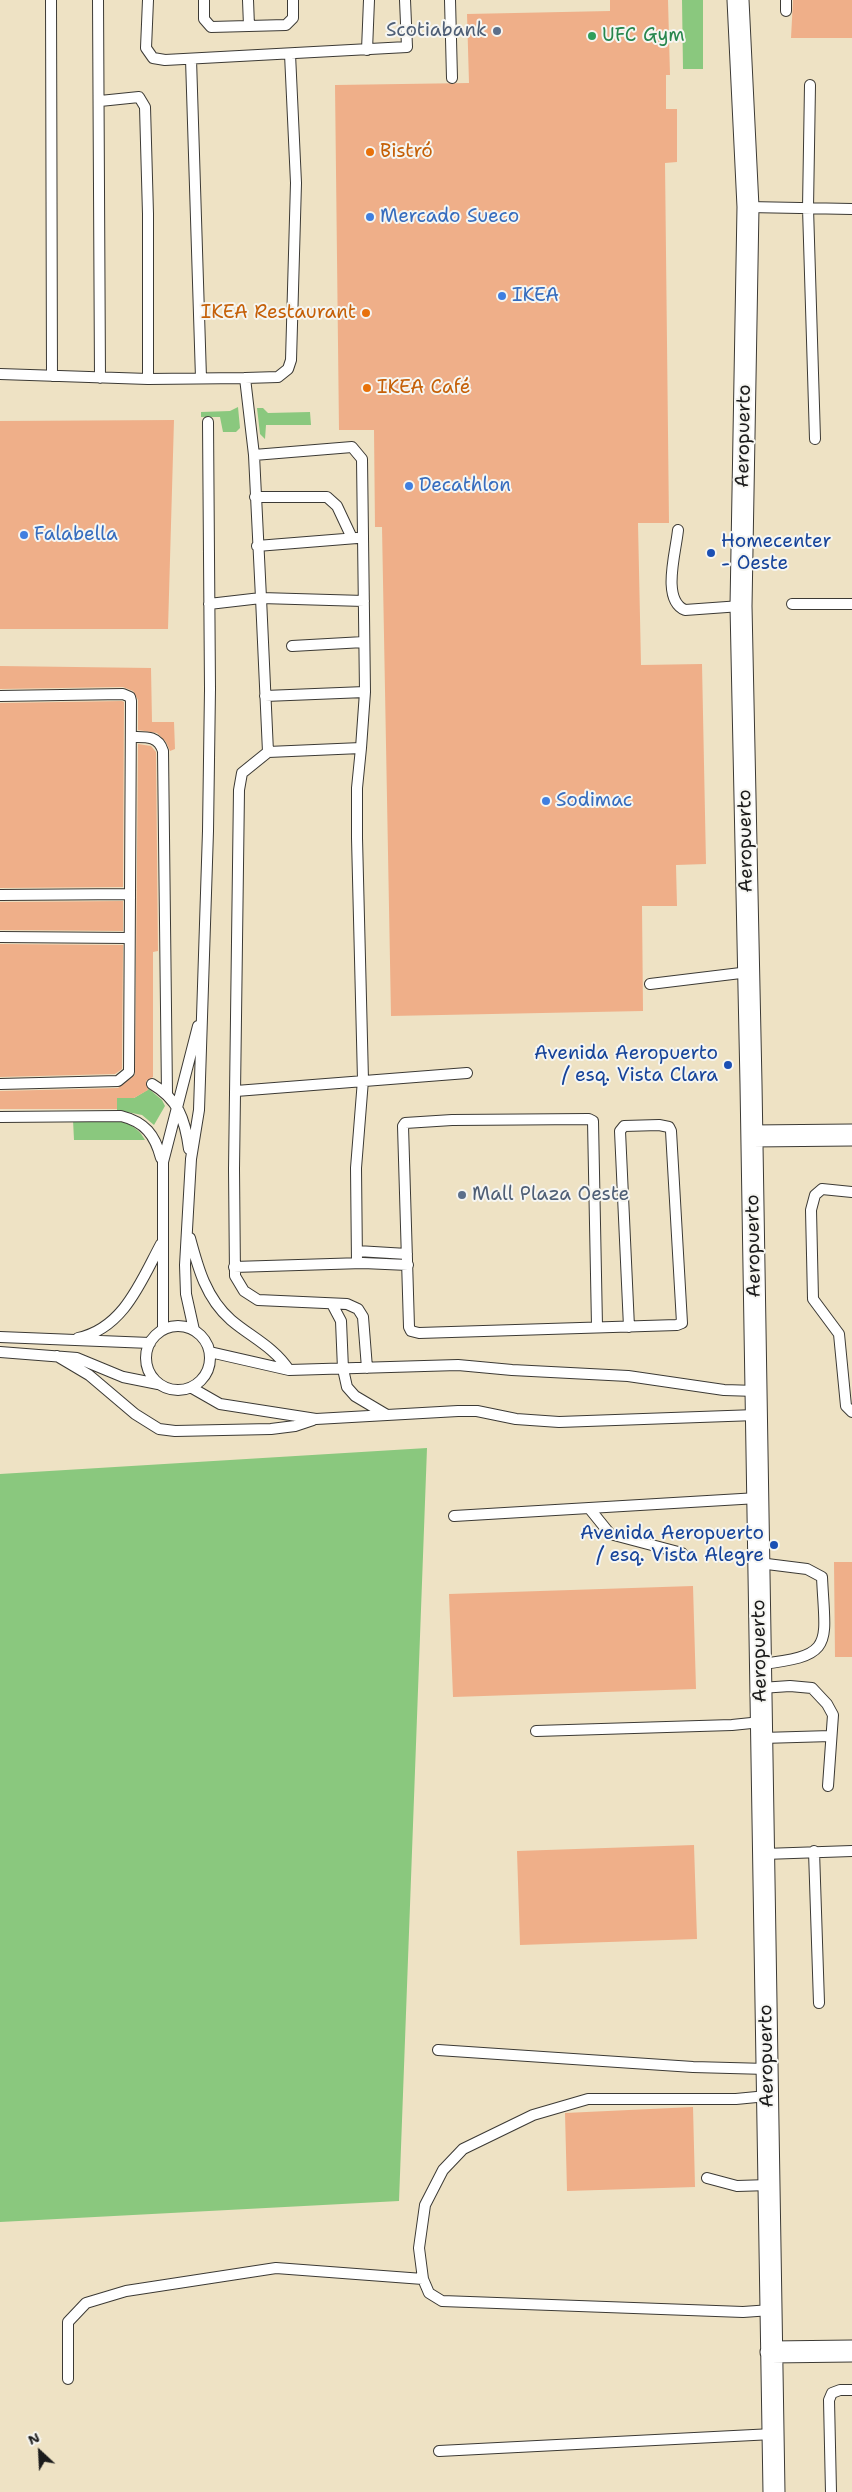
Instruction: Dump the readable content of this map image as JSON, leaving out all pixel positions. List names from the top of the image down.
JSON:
{
  "streets": {
    "street": ["Aeropuerto"]
  },
  "places": [
    "Scotiabank",
    "UFC Gym",
    "Bistró",
    "Mercado Sueco",
    "IKEA",
    "IKEA Restaurant",
    "IKEA Café",
    "Decathlon",
    "Falabella",
    "Homecenter - Oeste",
    "Sodimac",
    "Avenida Aeropuerto / esq. Vista Clara",
    "Mall Plaza Oeste",
    "Avenida Aeropuerto / esq. Vista Alegre"
  ],
  "north": "top left"
}
